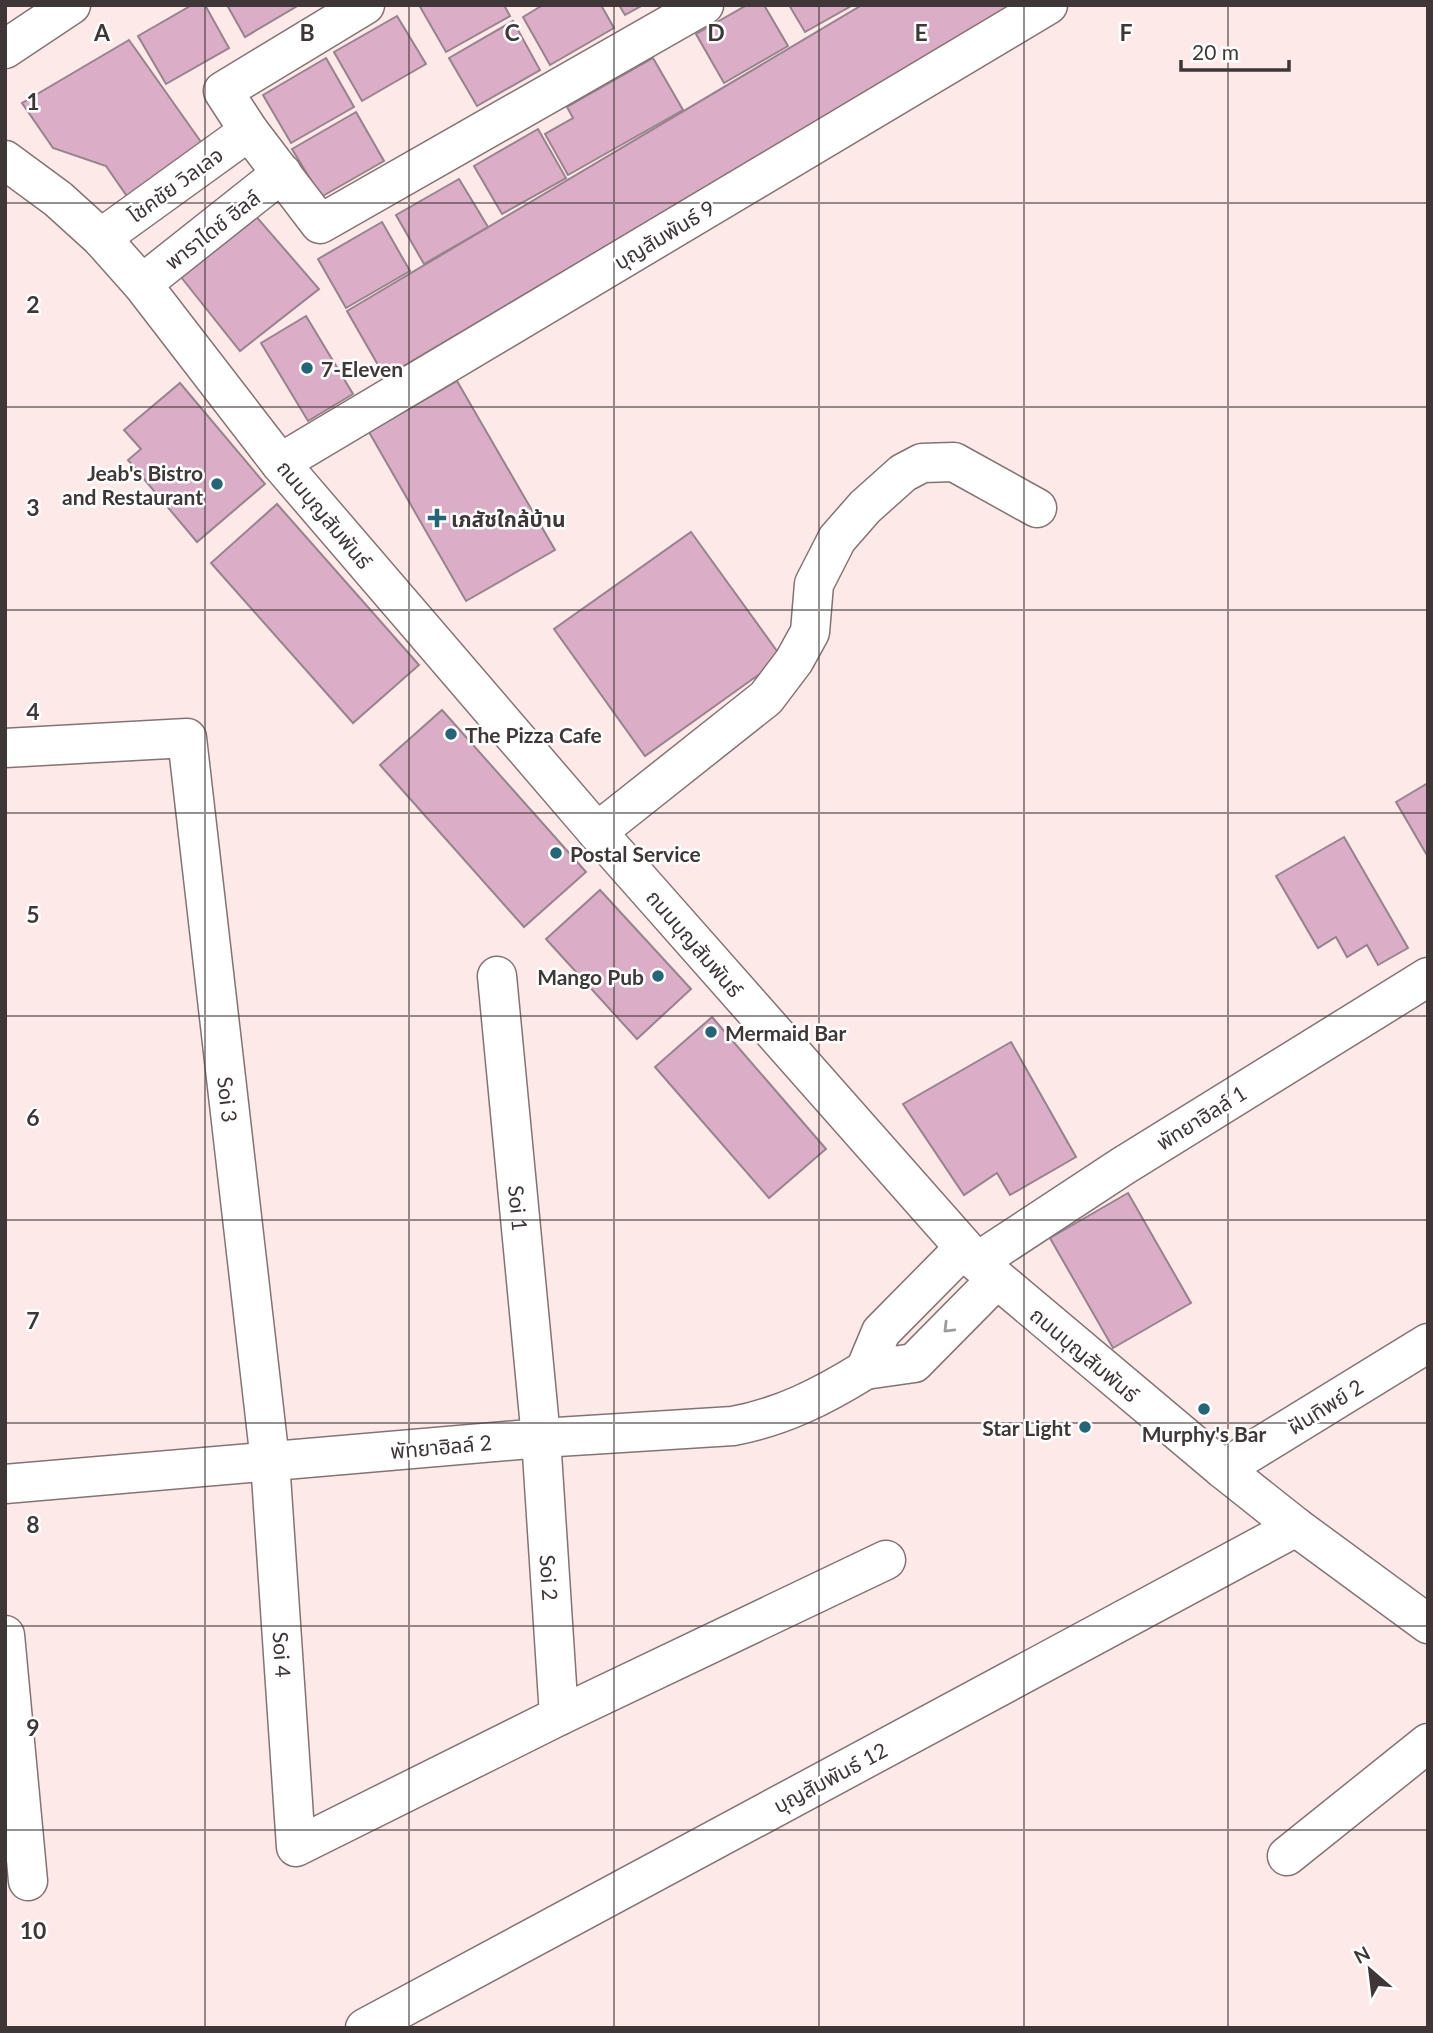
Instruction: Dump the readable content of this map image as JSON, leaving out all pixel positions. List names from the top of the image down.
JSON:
{
  "streets": {
    "street": [
      "โชคชัย วิลเลจ",
      "พาราไดซ์ ฮิลล์",
      "บุญสัมพันธ์ 9",
      "ถนนบุญสัมพันธ์",
      "Soi 3",
      "พัทยาฮิลล์ 1",
      "Soi 1",
      "ฝันทิพย์ 2",
      "พัทยาฮิลล์ 2",
      "Soi 2",
      "Soi 4",
      "บุญสัมพันธ์ 12"
    ]
  },
  "crossings": [
    ["โชคชัย วิลเลจ", "ถนนบุญสัมพันธ์"],
    ["พาราไดซ์ ฮิลล์", "ถนนบุญสัมพันธ์"],
    ["บุญสัมพันธ์ 9", "ถนนบุญสัมพันธ์"],
    ["ถนนบุญสัมพันธ์", "พัทยาฮิลล์ 1"],
    ["ถนนบุญสัมพันธ์", "ฝันทิพย์ 2"],
    ["ถนนบุญสัมพันธ์", "พัทยาฮิลล์ 2"],
    ["ถนนบุญสัมพันธ์", "บุญสัมพันธ์ 12"],
    ["Soi 3", "พัทยาฮิลล์ 2"],
    ["Soi 3", "Soi 4"],
    ["พัทยาฮิลล์ 1", "พัทยาฮิลล์ 2"],
    ["Soi 1", "พัทยาฮิลล์ 2"],
    ["Soi 1", "Soi 2"],
    ["พัทยาฮิลล์ 2", "Soi 2"],
    ["พัทยาฮิลล์ 2", "Soi 4"],
    ["Soi 2", "Soi 4"]
  ],
  "places": {
    "other": [
      "7-Eleven",
      "Jeab's Bistro and Restaurant",
      "The Pizza Cafe",
      "Postal Service",
      "Mango Pub",
      "Mermaid Bar",
      "Murphy's Bar",
      "Star Light"
    ],
    "health": ["เภสัชใกล้บ้าน"]
  },
  "scale_bar": "20 m",
  "north": "top left",
  "grid": {
    "columns": [
      "A",
      "B",
      "C",
      "D",
      "E",
      "F"
    ],
    "rows": [
      "1",
      "2",
      "3",
      "4",
      "5",
      "6",
      "7",
      "8",
      "9",
      "10"
    ]
  }
}
